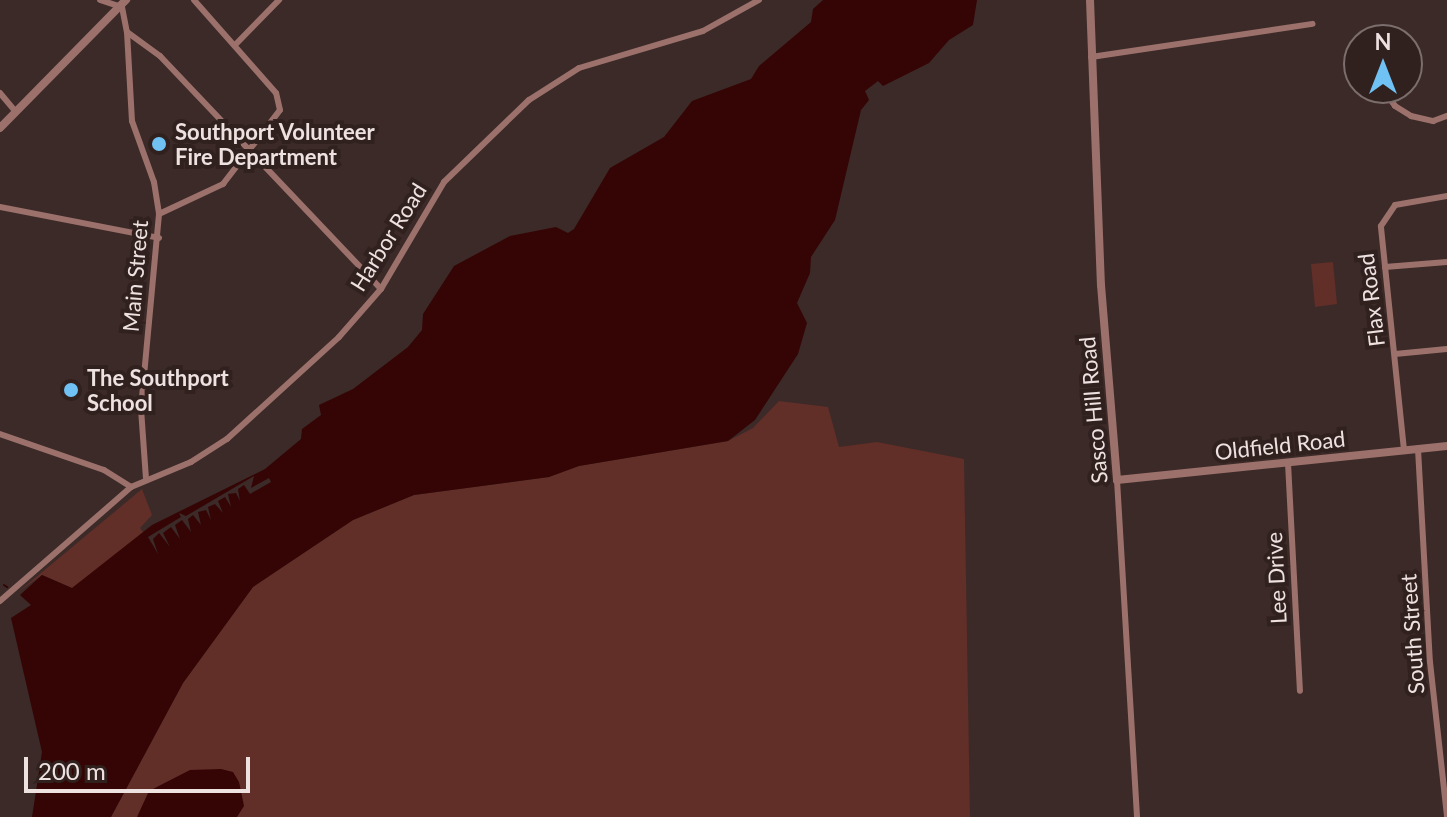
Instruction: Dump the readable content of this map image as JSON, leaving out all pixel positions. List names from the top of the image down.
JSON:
{
  "streets": {
    "street": [
      "Harbor Road",
      "Main Street",
      "Flax Road",
      "Sasco Hill Road",
      "Oldfield Road",
      "Lee Drive",
      "South Street"
    ]
  },
  "crossings": [
    ["Harbor Road", "Main Street"],
    ["Flax Road", "Oldfield Road"],
    ["Sasco Hill Road", "Oldfield Road"],
    ["Oldfield Road", "Lee Drive"],
    ["Oldfield Road", "South Street"]
  ],
  "places": ["Southport Volunteer Fire Department", "The Southport School"],
  "scale_bar": "200 m",
  "north": "top"
}
